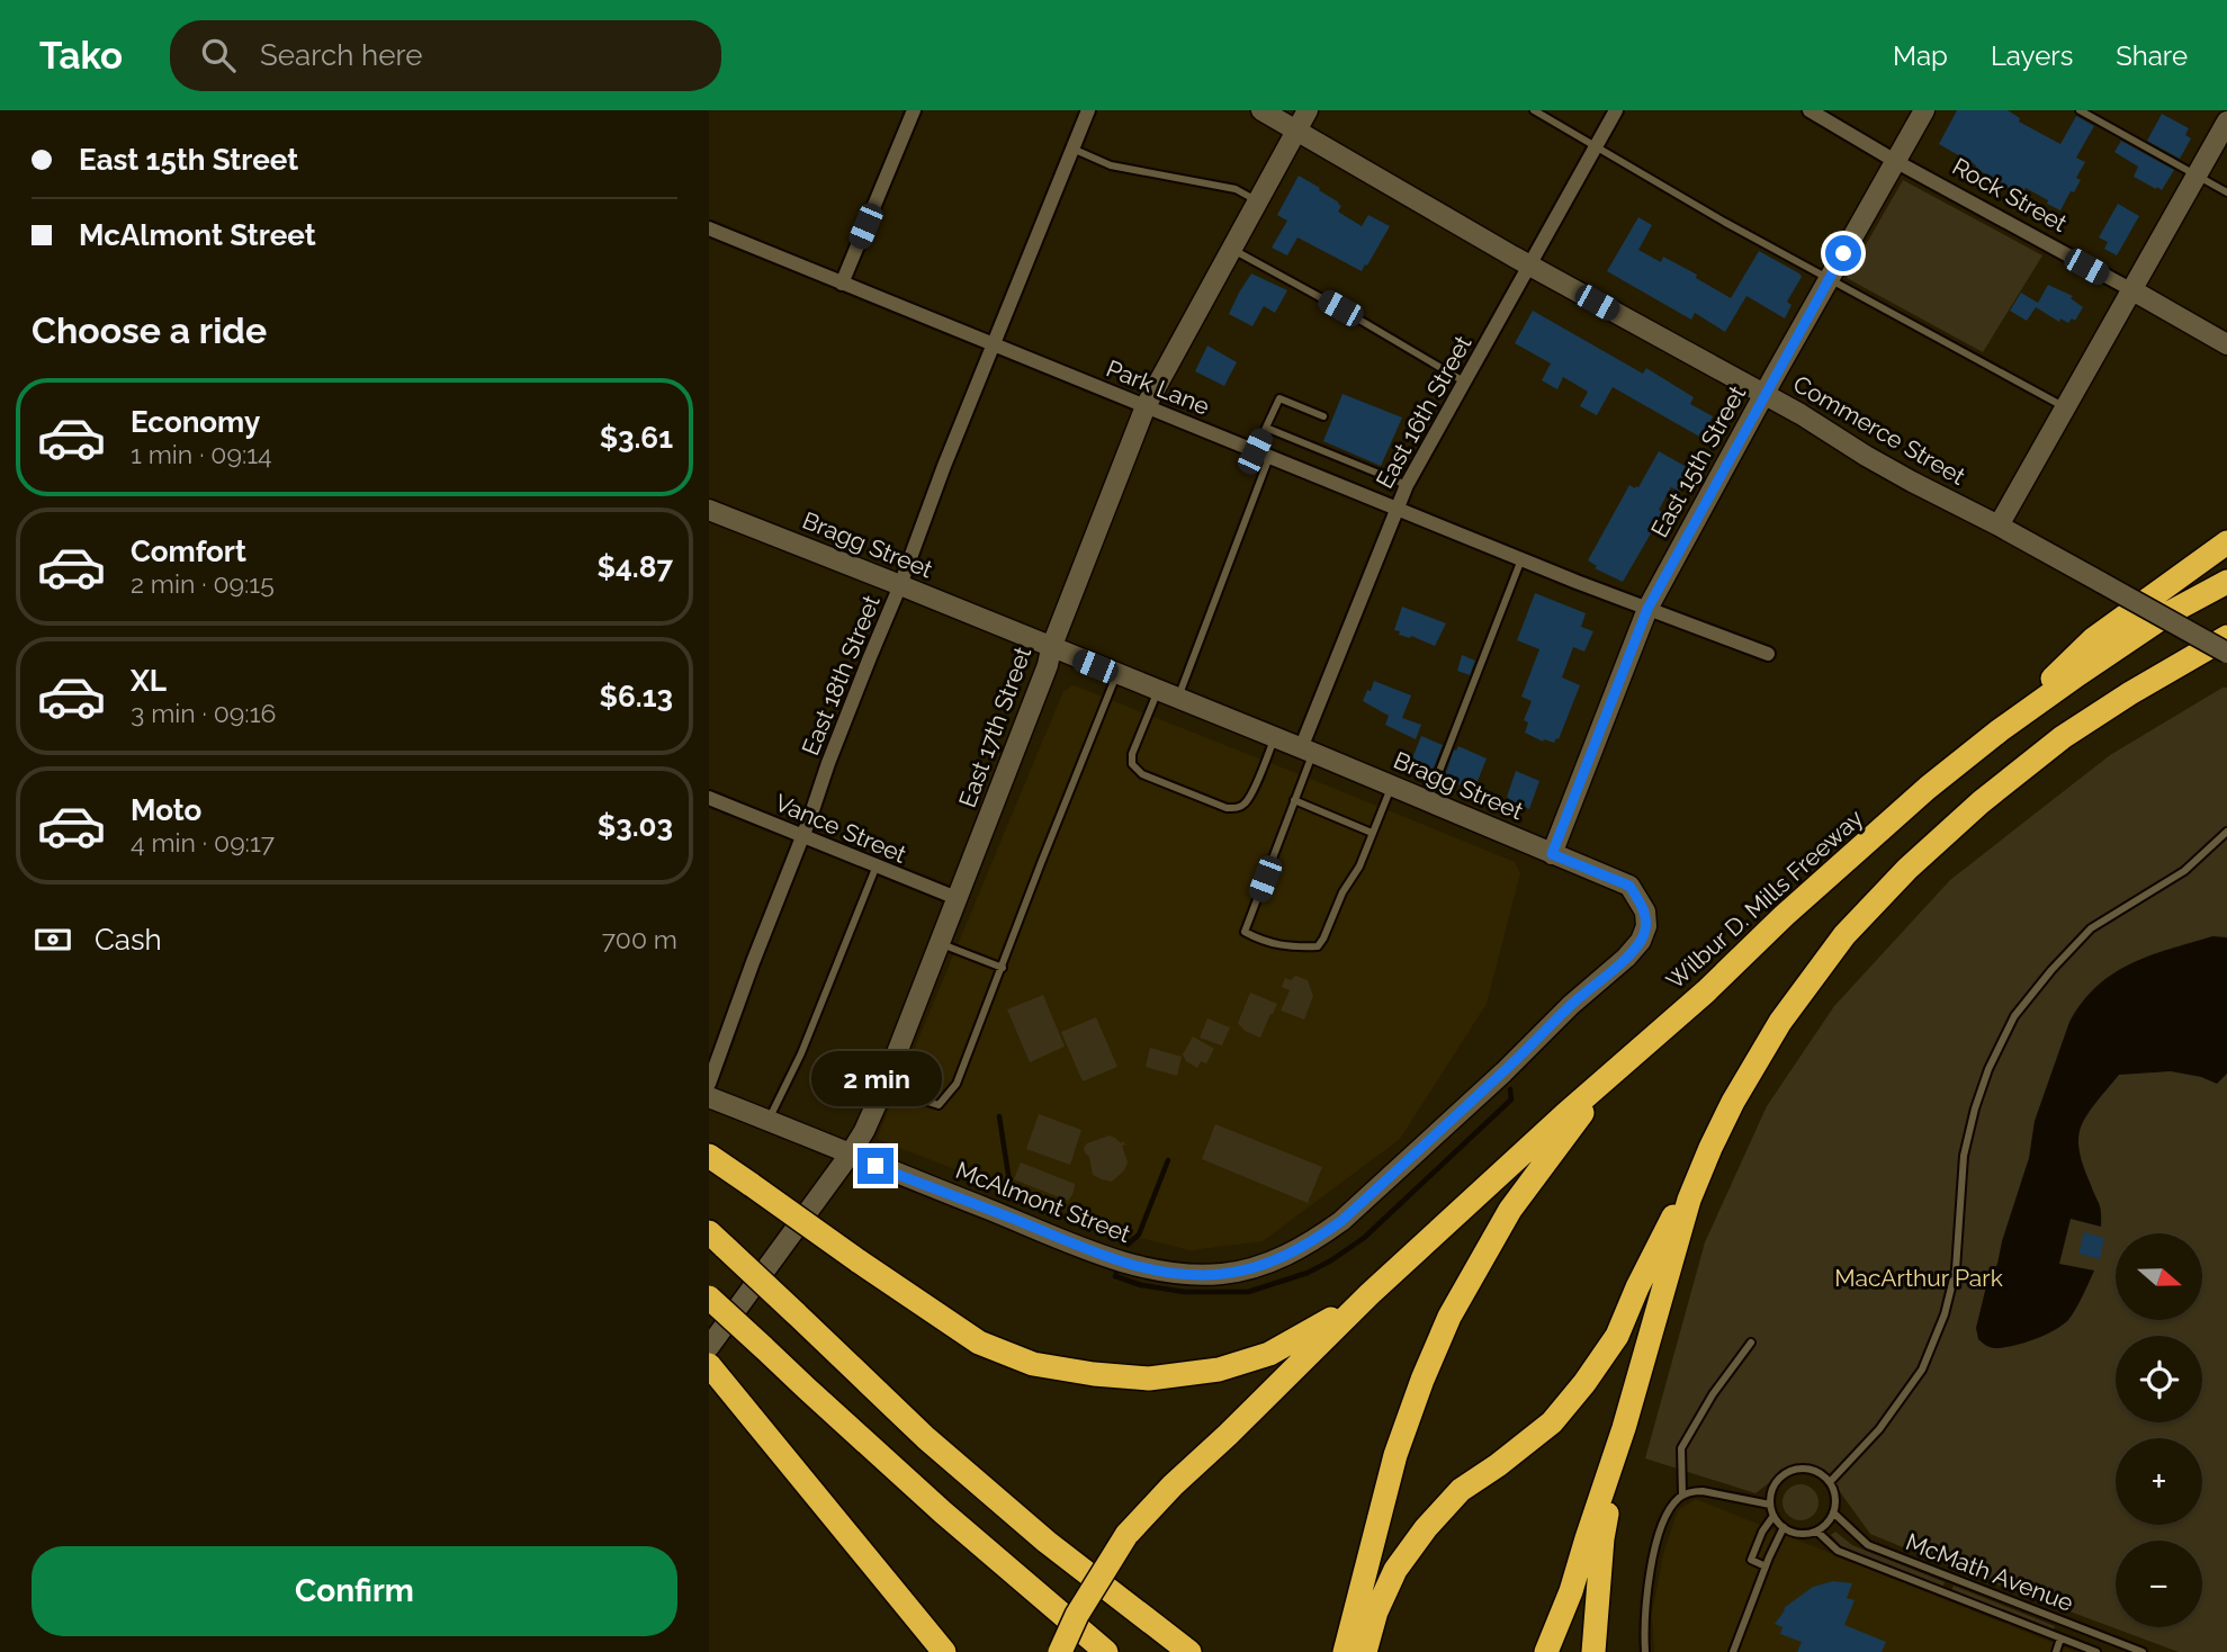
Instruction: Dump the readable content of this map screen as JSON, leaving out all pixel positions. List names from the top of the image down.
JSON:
{
  "streets": {
    "highway": ["Wilbur D. Mills Freeway"],
    "street": [
      "Rock Street",
      "Park Lane",
      "East 16th Street",
      "Commerce Street",
      "East 15th Street",
      "Bragg Street",
      "East 18th Street",
      "East 17th Street",
      "Vance Street",
      "McAlmont Street"
    ],
    "lane": ["McMath Avenue"]
  },
  "crossings": [
    ["Rock Street", "East 15th Street"],
    ["Park Lane", "East 16th Street"],
    ["Park Lane", "East 15th Street"],
    ["Park Lane", "East 18th Street"],
    ["Park Lane", "East 17th Street"],
    ["East 16th Street", "Commerce Street"],
    ["East 16th Street", "Bragg Street"],
    ["Commerce Street", "East 15th Street"],
    ["Commerce Street", "East 17th Street"],
    ["East 15th Street", "Bragg Street"],
    ["Bragg Street", "East 18th Street"],
    ["Bragg Street", "East 17th Street"],
    ["Bragg Street", "McAlmont Street"],
    ["East 18th Street", "Vance Street"],
    ["East 17th Street", "Vance Street"],
    ["East 17th Street", "McAlmont Street"]
  ],
  "parks": ["MacArthur Park"],
  "north": "right",
  "page": {
    "header": "Tako",
    "search": "Search here",
    "nav": ["Map", "Layers", "Share"],
    "banner": ["East 15th Street", "McAlmont Street"],
    "heading": "Choose a ride",
    "list": [
      {
        "name": "Economy",
        "note": "1 min · 09:14",
        "value": "$3.61"
      },
      {
        "name": "Comfort",
        "note": "2 min · 09:15",
        "value": "$4.87"
      },
      {
        "name": "XL",
        "note": "3 min · 09:16",
        "value": "$6.13"
      },
      {
        "name": "Moto",
        "note": "4 min · 09:17",
        "value": "$3.03"
      }
    ],
    "pay": ["Cash", "700 m"],
    "bubble": "2 min",
    "map_buttons": ["+", "−"],
    "buttons": "Confirm"
  }
}
